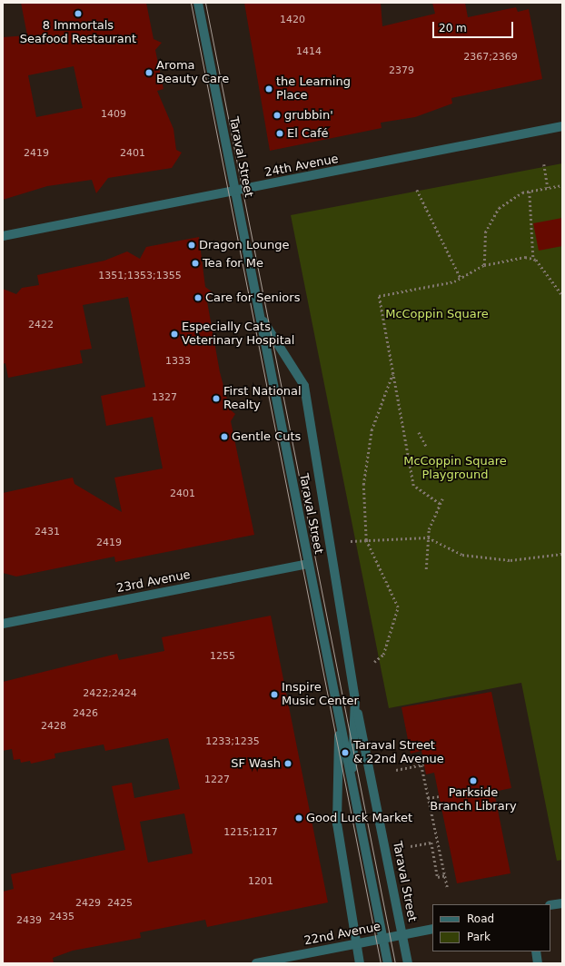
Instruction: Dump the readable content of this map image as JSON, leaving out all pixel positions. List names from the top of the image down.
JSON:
{
  "streets": {
    "street": [
      "Taraval Street",
      "24th Avenue",
      "23rd Avenue",
      "22nd Avenue"
    ]
  },
  "crossings": [
    ["Taraval Street", "24th Avenue"],
    ["Taraval Street", "23rd Avenue"],
    ["Taraval Street", "22nd Avenue"]
  ],
  "parks": ["McCoppin Square", "McCoppin Square Playground"],
  "places": [
    "8 Immortals Seafood Restaurant",
    "Aroma Beauty Care",
    "the Learning Place",
    "grubbin'",
    "El Café",
    "Dragon Lounge",
    "Tea for Me",
    "Care for Seniors",
    "Especially Cats Veterinary Hospital",
    "First National Realty",
    "Gentle Cuts",
    "Inspire Music Center",
    "Taraval Street & 22nd Avenue",
    "SF Wash",
    "Parkside Branch Library",
    "Good Luck Market"
  ],
  "house_numbers": [
    "1420",
    "1414",
    "2367;2369",
    "2379",
    "1409",
    "2419",
    "2401",
    "1351;1353;1355",
    "2422",
    "1333",
    "1327",
    "2401",
    "2431",
    "2419",
    "1255",
    "2422;2424",
    "2426",
    "2428",
    "1233;1235",
    "1227",
    "1215;1217",
    "1201",
    "2429",
    "2425",
    "2435",
    "2439"
  ],
  "legend": ["Road", "Park"],
  "scale_bar": "20 m"
}
